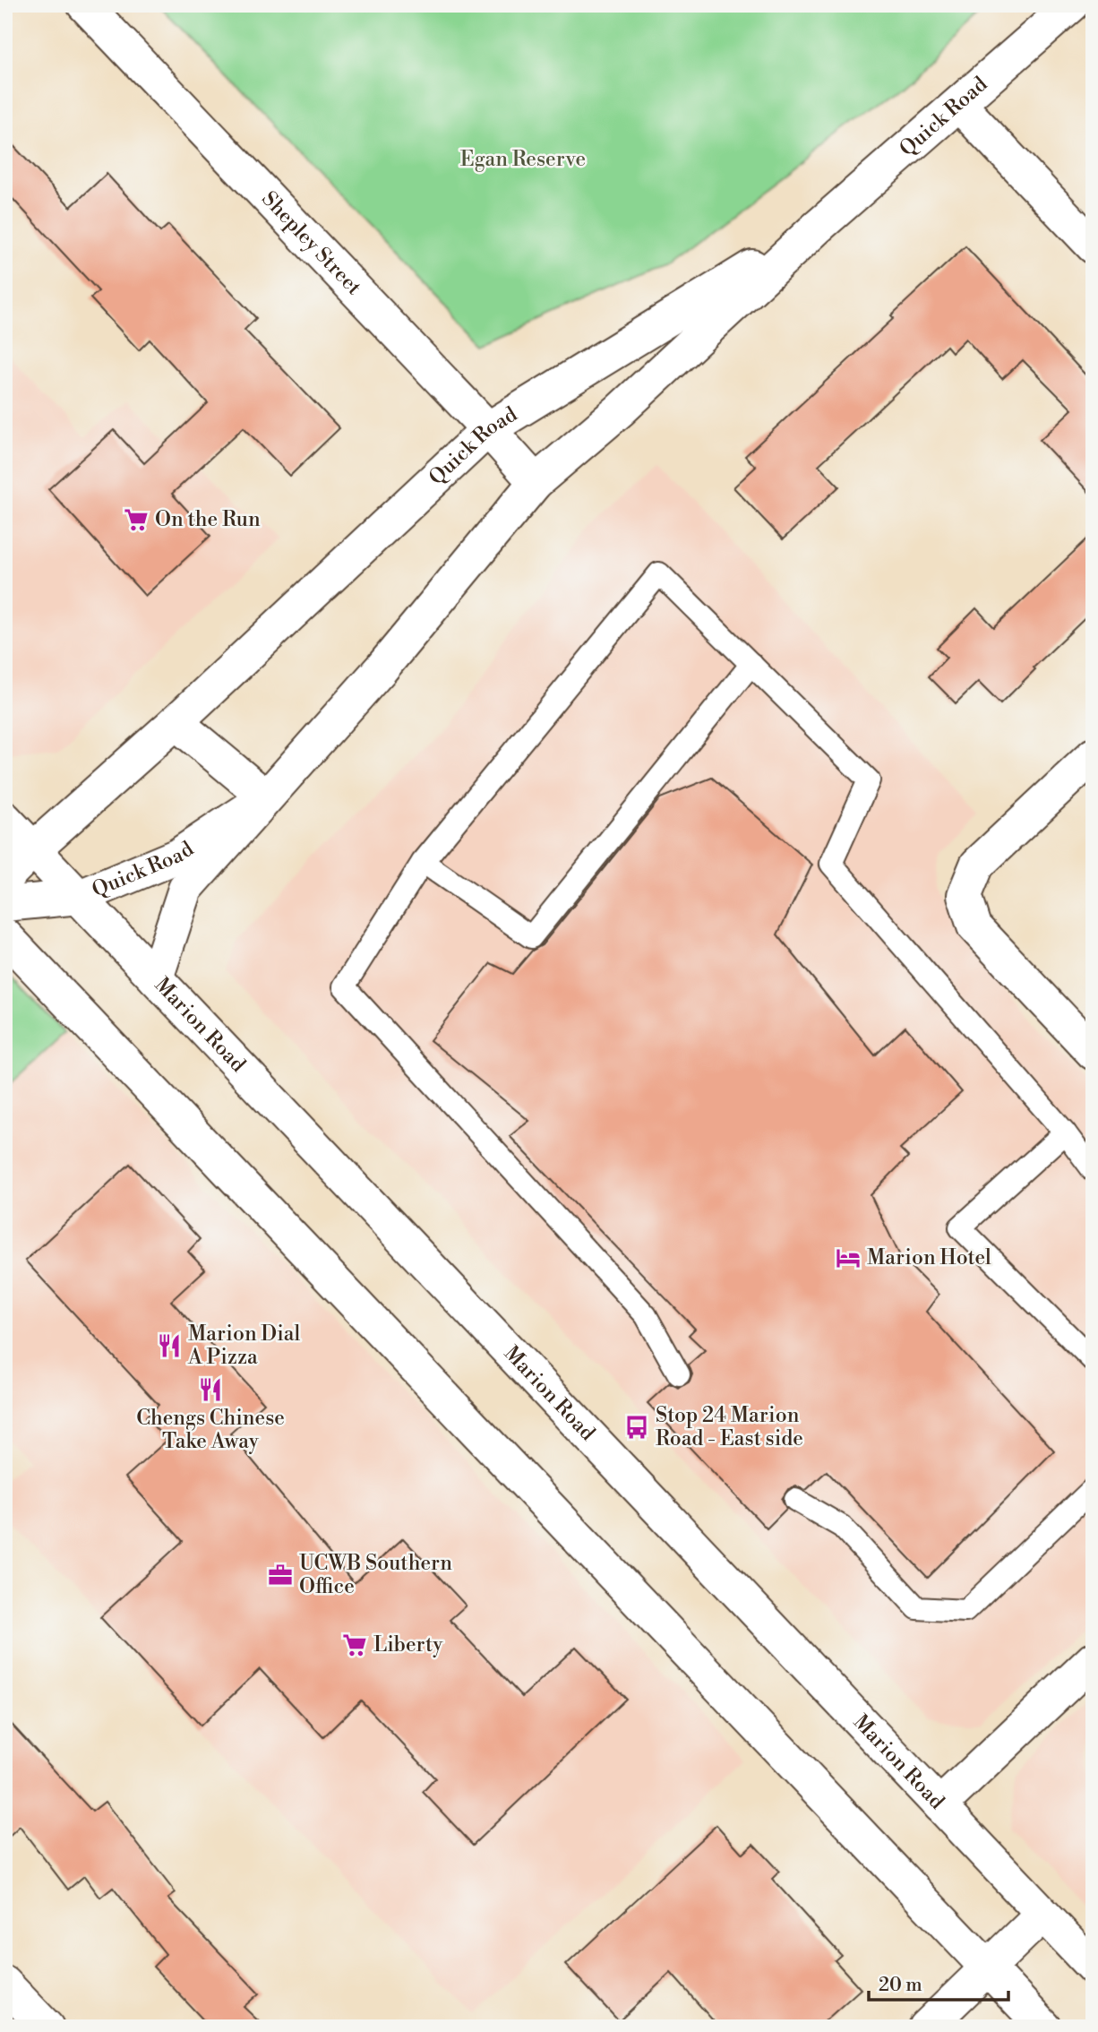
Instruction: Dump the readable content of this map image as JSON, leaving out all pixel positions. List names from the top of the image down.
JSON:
{
  "streets": {
    "street": ["Quick Road", "Shepley Street", "Marion Road"]
  },
  "crossings": [
    ["Quick Road", "Shepley Street"],
    ["Quick Road", "Marion Road"]
  ],
  "parks": ["Egan Reserve"],
  "places": {
    "supermarket": ["On the Run", "Liberty"],
    "hotel": ["Marion Hotel"],
    "restaurant": ["Marion Dial A Pizza", "Chengs Chinese Take Away"],
    "bus stop": ["Stop 24 Marion Road - East side"],
    "office": ["UCWB Southern Office"]
  },
  "scale_bar": "20 m"
}
